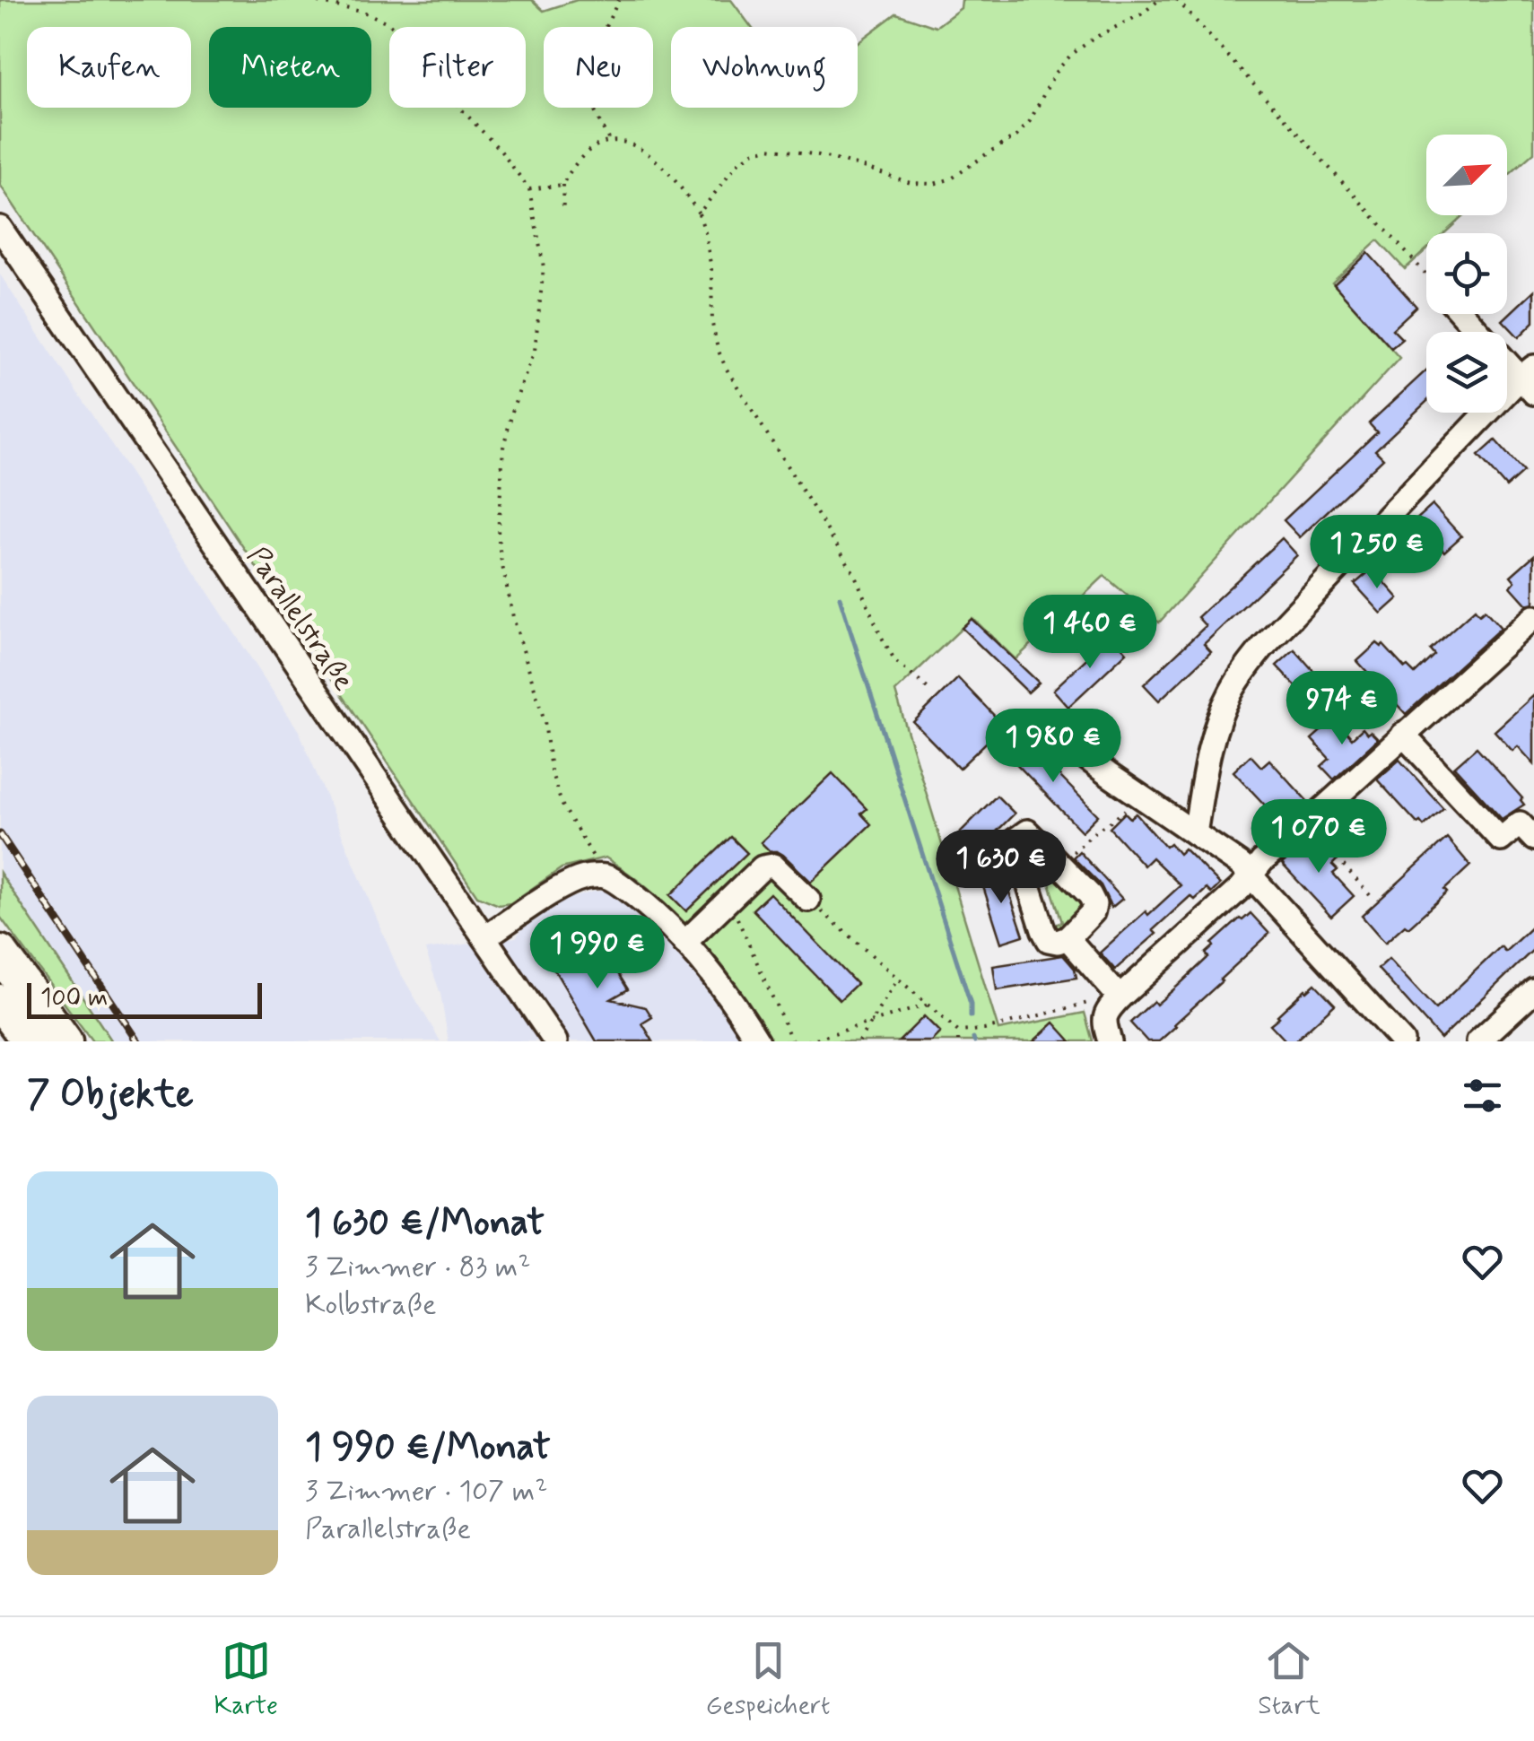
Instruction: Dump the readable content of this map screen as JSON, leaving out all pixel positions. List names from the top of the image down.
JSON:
{
  "streets": {
    "street": ["Parallelstraße"]
  },
  "scale_bar": "100 m",
  "north": "top right",
  "page": {
    "chip": [
      "Kaufen",
      "Mieten",
      "Filter",
      "Neu",
      "Wohnung"
    ],
    "price": [
      "1 250 €",
      "1 460 €",
      "974 €",
      "1 980 €",
      "1 070 €",
      "1 630 €",
      "1 990 €"
    ],
    "scale": "100 m",
    "heading": "7 Objekte",
    "list": [
      {
        "name": "1 630 €/Monat",
        "note": "3 Zimmer · 83 m² · Kolbstraße"
      },
      {
        "name": "1 990 €/Monat",
        "note": "3 Zimmer · 107 m² · Parallelstraße"
      }
    ],
    "tabs": ["Karte", "Gespeichert", "Start"]
  }
}
